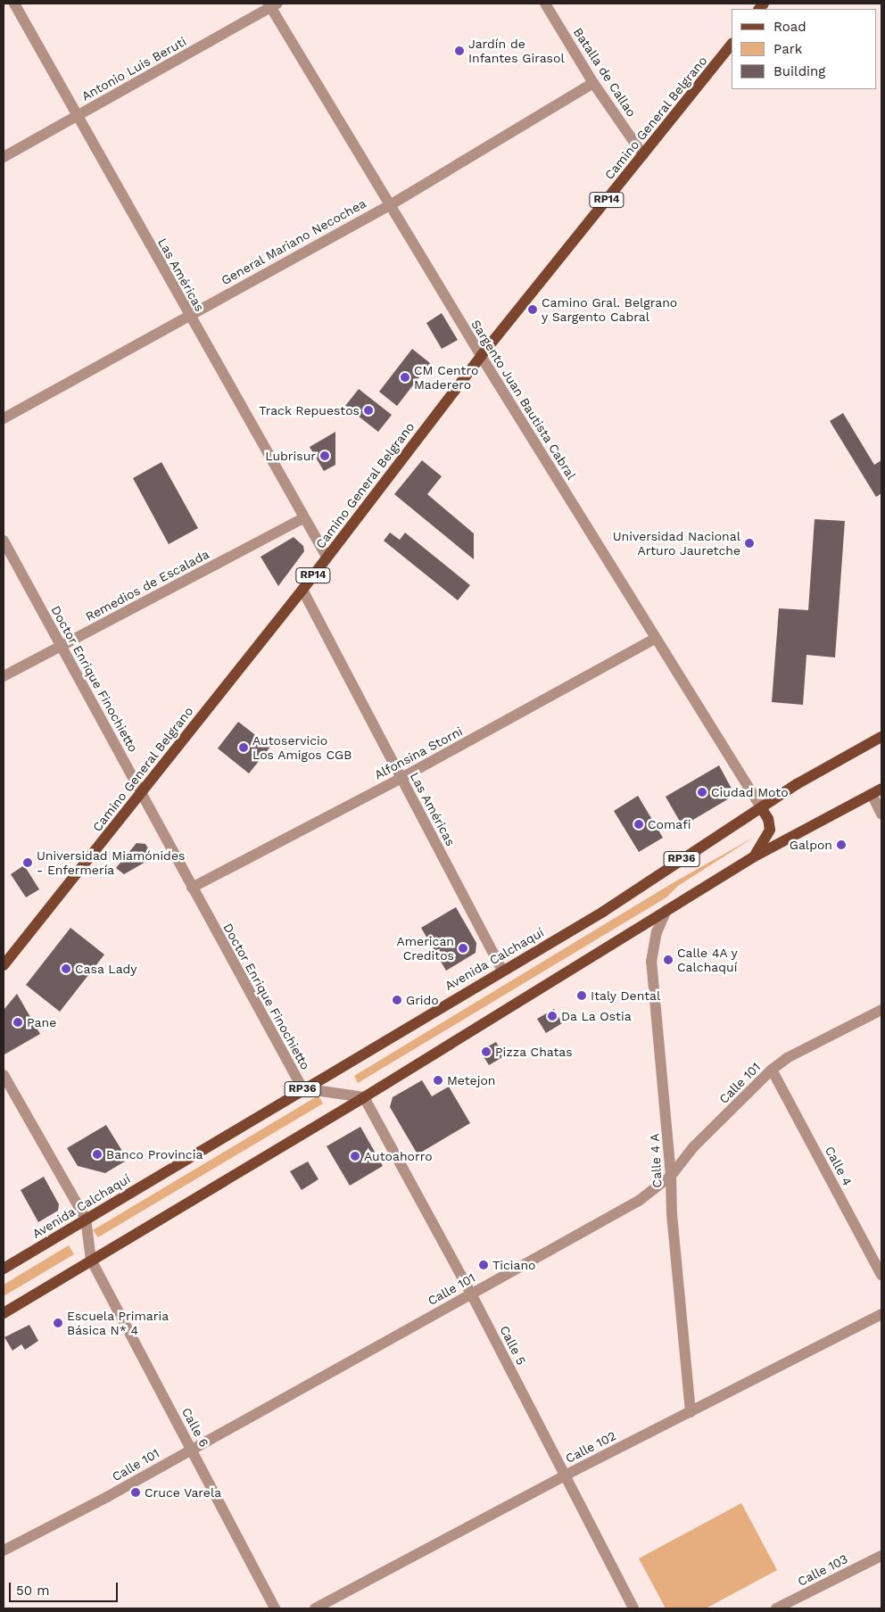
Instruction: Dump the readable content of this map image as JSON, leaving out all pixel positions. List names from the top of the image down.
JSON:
{
  "streets": {
    "main road": [
      "Camino General Belgrano",
      "RP14",
      "RP36",
      "Avenida Calchaquí"
    ],
    "street": [
      "Antonio Luis Beruti",
      "Batalla de Callao",
      "General Mariano Necochea",
      "Las Américas",
      "Sargento Juan Bautista Cabral",
      "Remedios de Escalada",
      "Doctor Enrique Finochietto",
      "Alfonsina Storni",
      "Calle 101",
      "Calle 4 A",
      "Calle 4",
      "Calle 5",
      "Calle 6",
      "Calle 102",
      "Calle 103"
    ]
  },
  "crossings": [
    ["Antonio Luis Beruti", "Las Américas"],
    ["Antonio Luis Beruti", "Sargento Juan Bautista Cabral"],
    ["Batalla de Callao", "Camino General Belgrano"],
    ["Batalla de Callao", "General Mariano Necochea"],
    ["Camino General Belgrano", "Las Américas"],
    ["Camino General Belgrano", "Sargento Juan Bautista Cabral"],
    ["Camino General Belgrano", "Doctor Enrique Finochietto"],
    ["General Mariano Necochea", "Las Américas"],
    ["General Mariano Necochea", "Sargento Juan Bautista Cabral"],
    ["Las Américas", "Remedios de Escalada"],
    ["Las Américas", "Alfonsina Storni"],
    ["Las Américas", "Avenida Calchaquí"],
    ["Sargento Juan Bautista Cabral", "Alfonsina Storni"],
    ["Sargento Juan Bautista Cabral", "Avenida Calchaquí"],
    ["Remedios de Escalada", "Doctor Enrique Finochietto"],
    ["Doctor Enrique Finochietto", "Alfonsina Storni"],
    ["Doctor Enrique Finochietto", "Avenida Calchaquí"],
    ["RP36", "Calle 4 A"],
    ["RP36", "Calle 5"],
    ["RP36", "Calle 6"],
    ["Calle 101", "Calle 4 A"],
    ["Calle 101", "Calle 4"],
    ["Calle 101", "Calle 5"],
    ["Calle 101", "Calle 6"],
    ["Calle 4 A", "Calle 102"],
    ["Calle 5", "Calle 102"]
  ],
  "places": [
    "Jardín de Infantes Girasol",
    "Camino Gral. Belgrano y Sargento Cabral",
    "CM Centro Maderero",
    "Track Repuestos",
    "Lubrisur",
    "Universidad Nacional Arturo Jauretche",
    "Autoservicio Los Amigos CGB",
    "Ciudad Moto",
    "Comafi",
    "Galpon",
    "Universidad Miamónides - Enfermería",
    "American Creditos",
    "Calle 4A y Calchaquí",
    "Casa Lady",
    "Italy Dental",
    "Grido",
    "Da La Ostia",
    "Pane",
    "Pizza Chatas",
    "Metejon",
    "Banco Provincia",
    "Autoahorro",
    "Ticiano",
    "Escuela Primaria Básica N* 4",
    "Cruce Varela"
  ],
  "legend": ["Road", "Park", "Building"],
  "scale_bar": "50 m"
}
